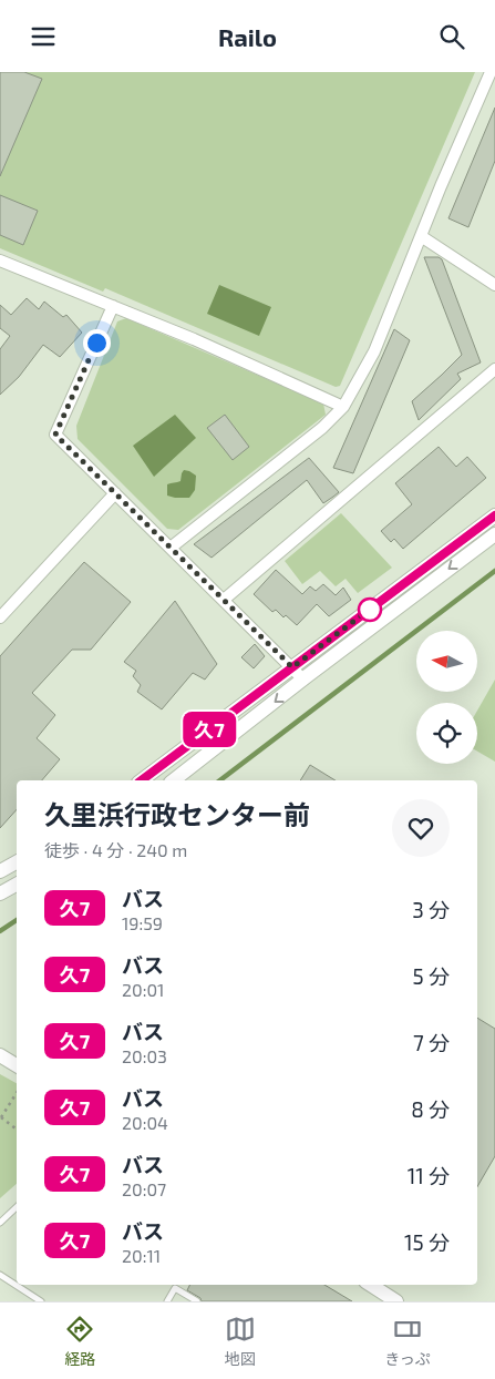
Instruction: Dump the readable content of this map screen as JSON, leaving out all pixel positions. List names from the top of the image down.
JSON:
{
  "lines": ["bus line 久7"],
  "north": "left",
  "page": {
    "header": "Railo",
    "on_map": "久7",
    "heading": ["久里浜行政センター前", "徒歩 · 4 分 · 240 m"],
    "list": [
      {
        "mark": "久7",
        "name": "バス",
        "note": "19:59",
        "value": "3 分"
      },
      {
        "mark": "久7",
        "name": "バス",
        "note": "20:01",
        "value": "5 分"
      },
      {
        "mark": "久7",
        "name": "バス",
        "note": "20:03",
        "value": "7 分"
      },
      {
        "mark": "久7",
        "name": "バス",
        "note": "20:04",
        "value": "8 分"
      },
      {
        "mark": "久7",
        "name": "バス",
        "note": "20:07",
        "value": "11 分"
      },
      {
        "mark": "久7",
        "name": "バス",
        "note": "20:11",
        "value": "15 分"
      }
    ],
    "tabs": ["経路", "地図", "きっぷ"]
  }
}
